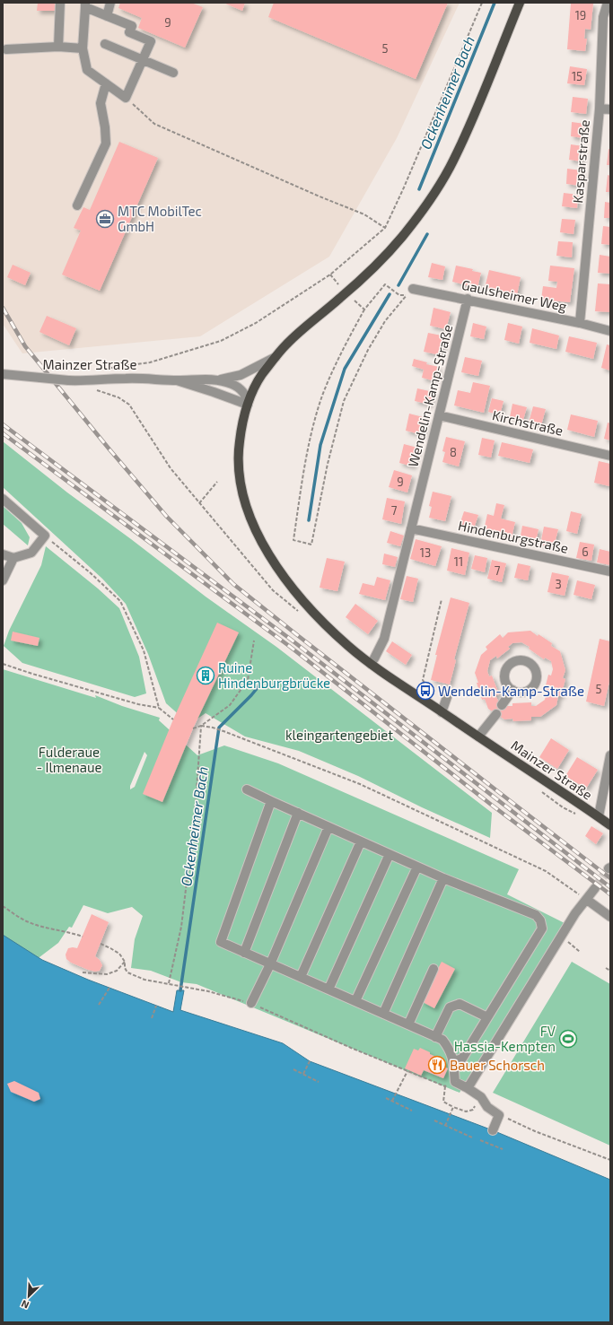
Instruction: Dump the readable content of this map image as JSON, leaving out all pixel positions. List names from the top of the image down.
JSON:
{
  "streets": {
    "main road": ["Mainzer Straße"],
    "street": [
      "Kasparstraße",
      "Gaulsheimer Weg",
      "Wendelin-Kamp-Straße",
      "Kirchstraße",
      "Hindenburgstraße"
    ]
  },
  "crossings": [
    ["Kasparstraße", "Gaulsheimer Weg"],
    ["Gaulsheimer Weg", "Wendelin-Kamp-Straße"],
    ["Mainzer Straße", "Wendelin-Kamp-Straße"],
    ["Wendelin-Kamp-Straße", "Kirchstraße"],
    ["Wendelin-Kamp-Straße", "Hindenburgstraße"]
  ],
  "water": ["Ockenheimer Bach"],
  "parks": ["kleingartengebiet", "Fulderaue - Ilmenaue"],
  "places": {
    "office": ["MTC MobilTec GmbH"],
    "building": ["Ruine Hindenburgbrücke"],
    "bus stop": ["Wendelin-Kamp-Straße"],
    "sports": ["FV Hassia-Kempten"],
    "restaurant": ["Bauer Schorsch"]
  },
  "house_numbers": [
    "19",
    "9",
    "5",
    "15",
    "8",
    "9",
    "7",
    "6",
    "13",
    "11",
    "7",
    "3",
    "5"
  ],
  "north": "bottom left"
}
